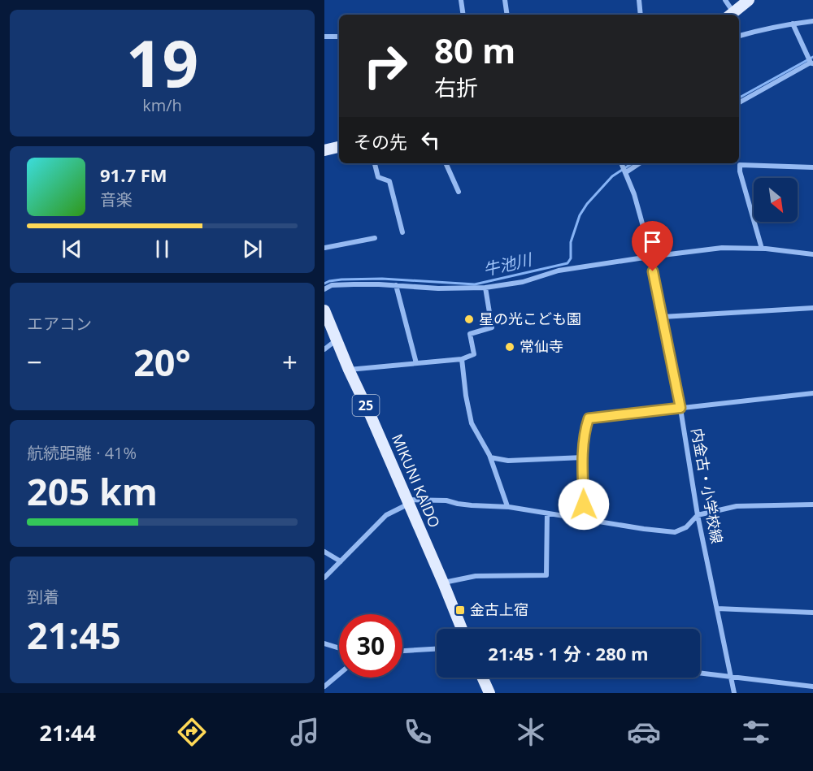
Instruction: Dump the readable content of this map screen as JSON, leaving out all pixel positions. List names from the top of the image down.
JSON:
{
  "streets": {
    "main road": ["25", "MIKUNI KAIDO"],
    "street": ["内金古・小学校線"]
  },
  "water": ["牛池川"],
  "places": {
    "other": ["星の光こども園", "常仙寺"],
    "transit": ["金古上宿"]
  },
  "north": "bottom right",
  "page": {
    "tile": [
      ["19", "km/h"],
      "エアコン",
      ["航続距離 · 41%", "205 km"],
      ["到着", "21:45"]
    ],
    "turn": ["80 m", "右折"],
    "then": "その先",
    "song": ["91.7 FM", "音楽"],
    "heat": ["−", "20°", "+"],
    "limit": "30",
    "trip": "21:45 · 1 分 · 280 m",
    "tabs": "21:44"
  }
}
